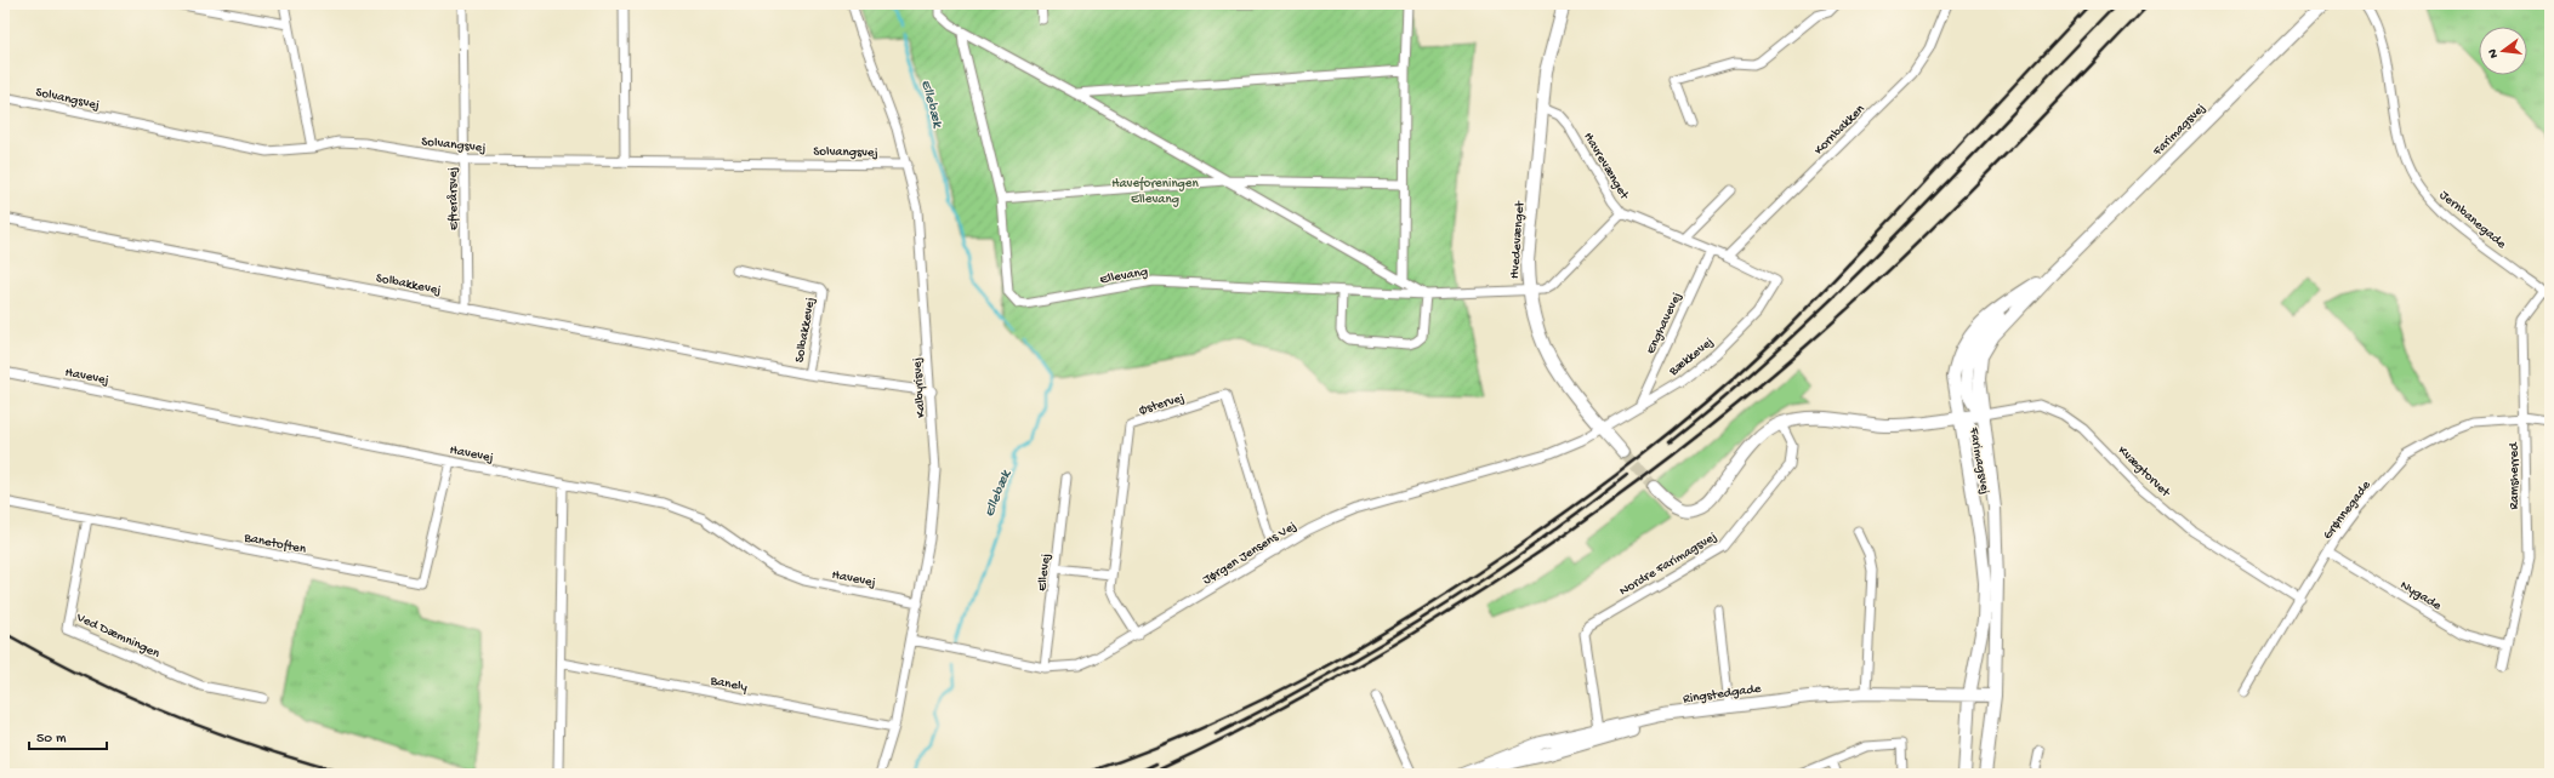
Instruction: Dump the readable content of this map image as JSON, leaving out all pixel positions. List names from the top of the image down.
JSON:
{
  "streets": {
    "main road": [
      "Farimagsvej",
      "Hvedevænget",
      "Kvægtorvet",
      "Ringstedgade"
    ],
    "street": [
      "Solvangsvej",
      "Kornbakken",
      "Havrevænget",
      "Efterårsvej",
      "Jernbanegade",
      "Ellevang",
      "Solbakkevej",
      "Enghavevej",
      "Bækkevej",
      "Havevej",
      "Kalbyrisvej",
      "Østervej",
      "Ramsherred",
      "Grønnegade",
      "Banetoften",
      "Jørgen Jensens Vej",
      "Nordre Farimagsvej",
      "Ellevej",
      "Nygade",
      "Ved Dæmningen",
      "Banely"
    ]
  },
  "crossings": [
    ["Solvangsvej", "Efterårsvej"],
    ["Solvangsvej", "Kalbyrisvej"],
    ["Kornbakken", "Havrevænget"],
    ["Farimagsvej", "Kvægtorvet"],
    ["Farimagsvej", "Ringstedgade"],
    ["Havrevænget", "Hvedevænget"],
    ["Havrevænget", "Ellevang"],
    ["Havrevænget", "Enghavevej"],
    ["Havrevænget", "Bækkevej"],
    ["Efterårsvej", "Solbakkevej"],
    ["Jernbanegade", "Ramsherred"],
    ["Hvedevænget", "Ellevang"],
    ["Hvedevænget", "Bækkevej"],
    ["Hvedevænget", "Jørgen Jensens Vej"],
    ["Solbakkevej", "Kalbyrisvej"],
    ["Enghavevej", "Bækkevej"],
    ["Bækkevej", "Jørgen Jensens Vej"],
    ["Havevej", "Kalbyrisvej"],
    ["Havevej", "Banetoften"],
    ["Kalbyrisvej", "Jørgen Jensens Vej"],
    ["Kalbyrisvej", "Banely"],
    ["Østervej", "Jørgen Jensens Vej"],
    ["Kvægtorvet", "Grønnegade"],
    ["Ramsherred", "Grønnegade"],
    ["Ramsherred", "Nygade"],
    ["Grønnegade", "Nygade"],
    ["Banetoften", "Ved Dæmningen"],
    ["Jørgen Jensens Vej", "Ellevej"],
    ["Nordre Farimagsvej", "Ringstedgade"]
  ],
  "water": ["Ellebæk"],
  "parks": ["Haveforeningen Ellevang"],
  "scale_bar": "50 m",
  "north": "left"
}
